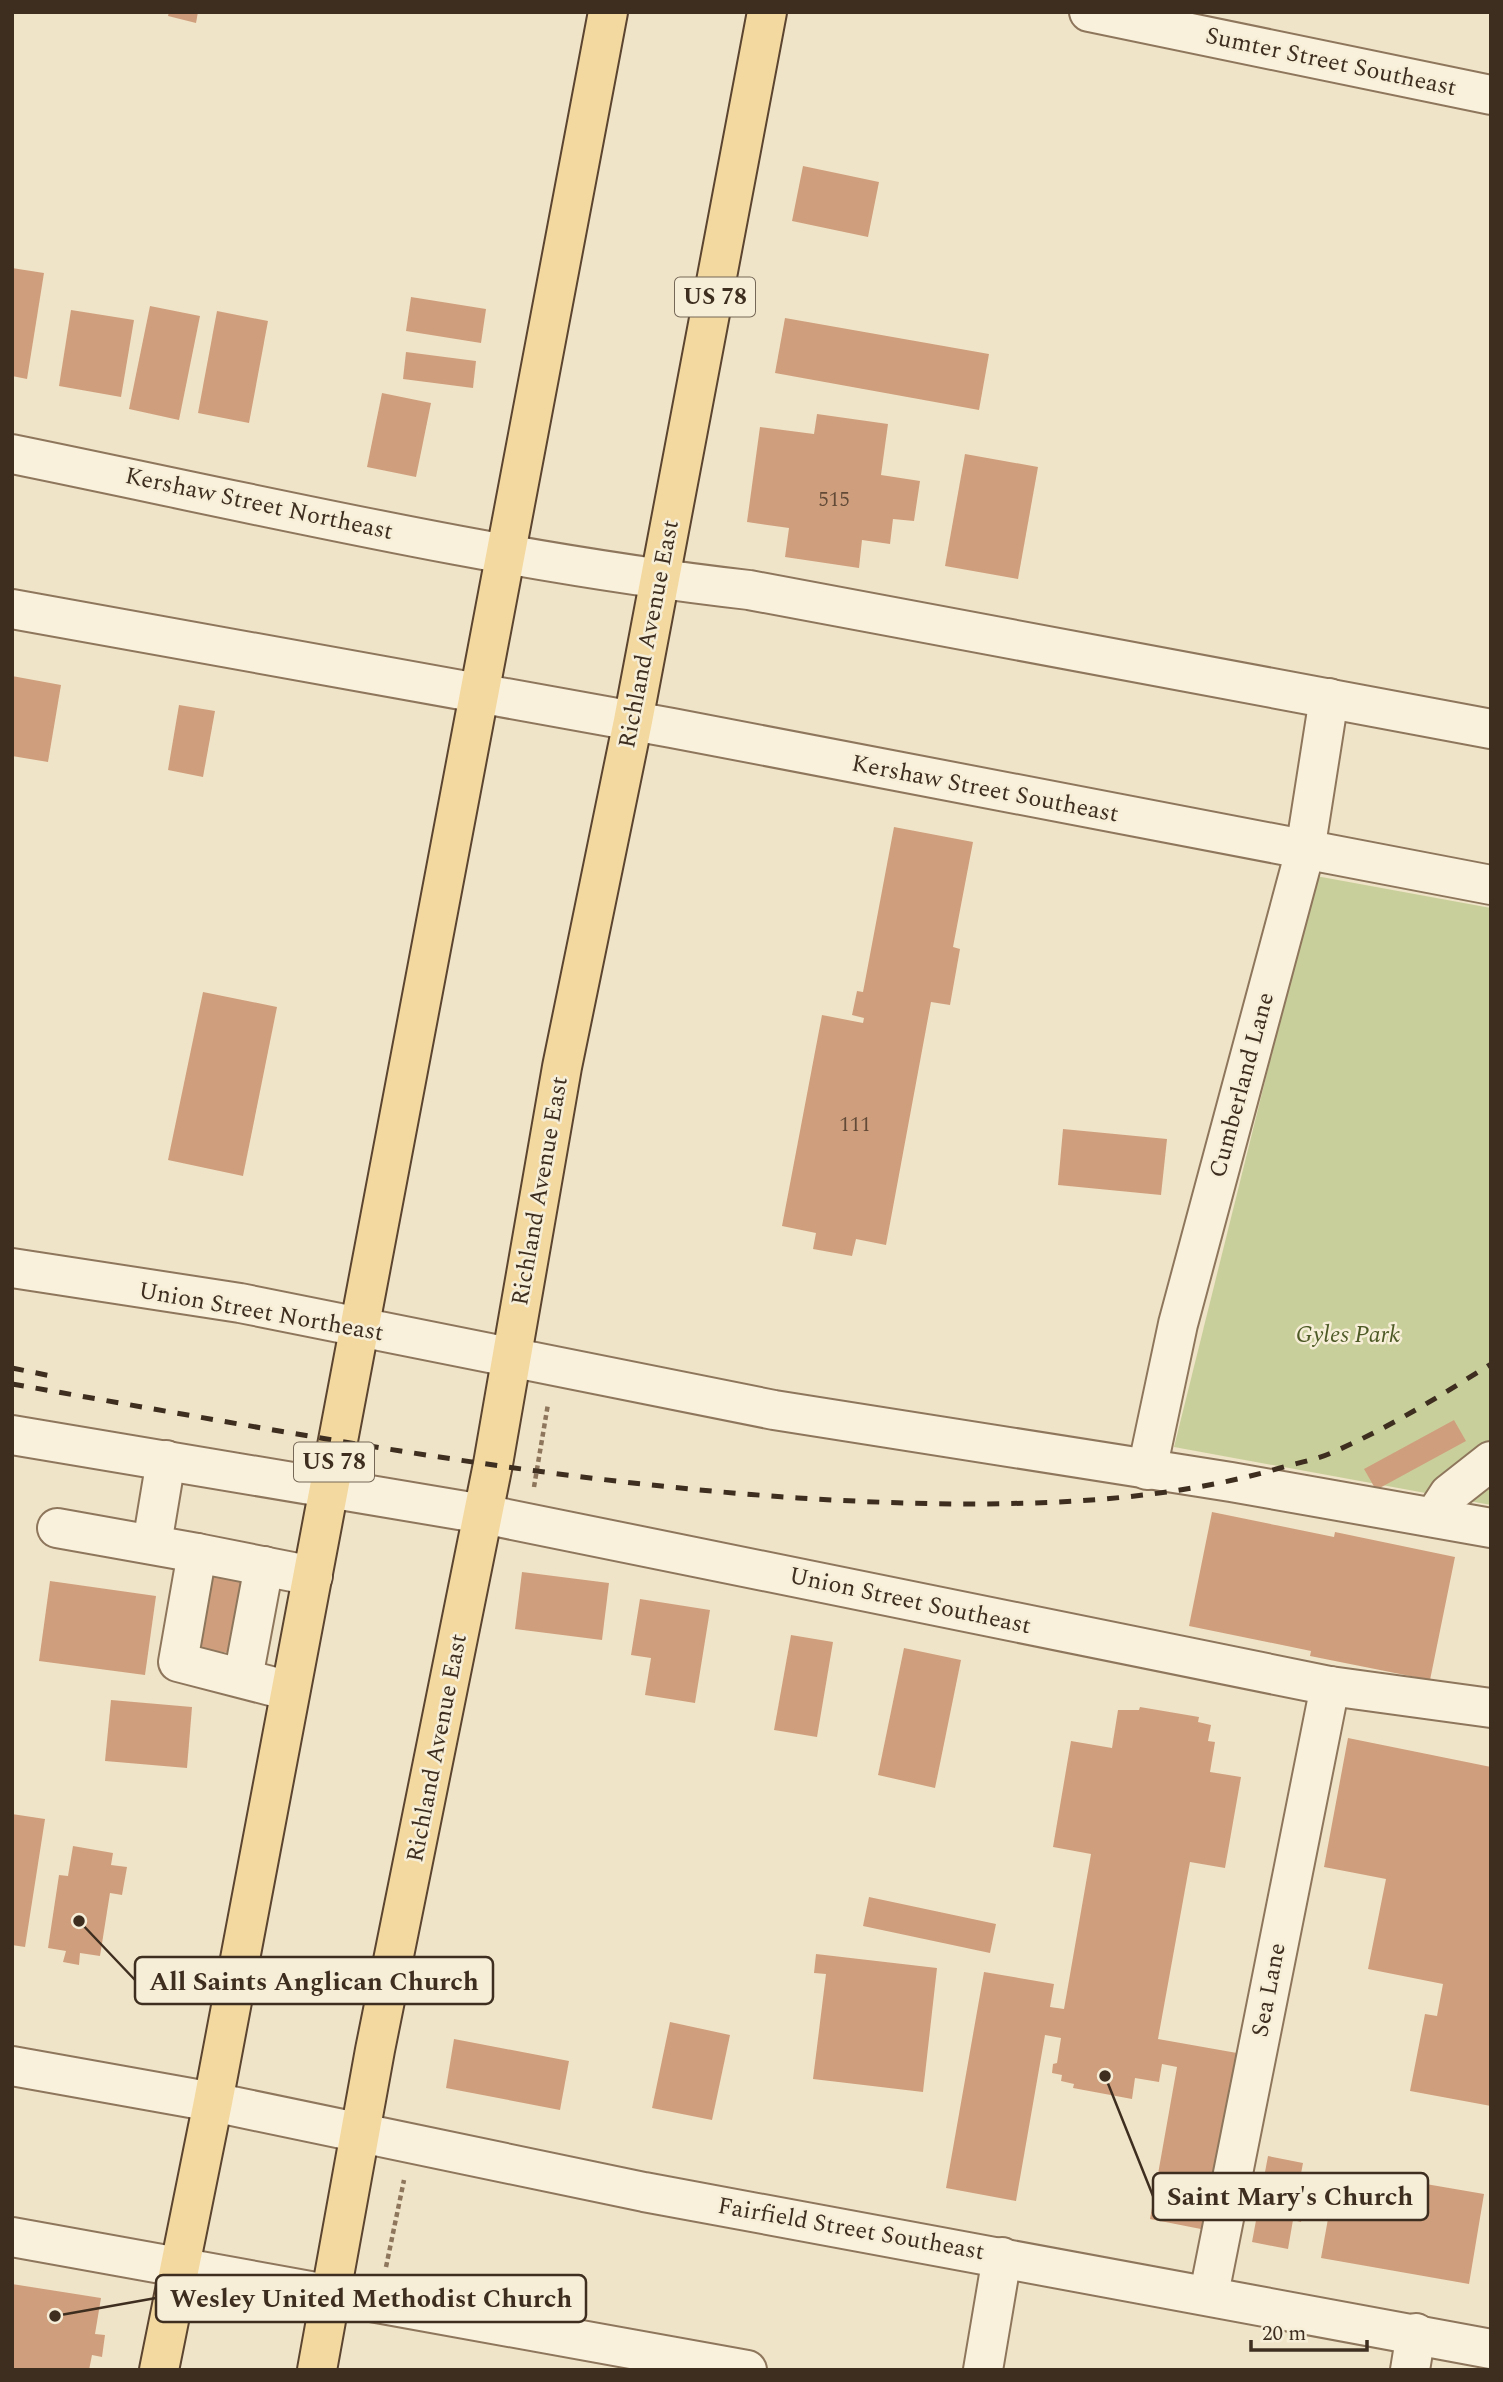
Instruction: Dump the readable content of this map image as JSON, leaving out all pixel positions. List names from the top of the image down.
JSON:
{
  "streets": {
    "main road": ["US 78", "Richland Avenue East"],
    "street": [
      "Sumter Street Southeast",
      "Kershaw Street Northeast",
      "Kershaw Street Southeast",
      "Cumberland Lane",
      "Union Street Northeast",
      "Union Street Southeast",
      "Sea Lane",
      "Fairfield Street Southeast"
    ]
  },
  "crossings": [
    ["US 78", "Kershaw Street Northeast"],
    ["US 78", "Kershaw Street Southeast"],
    ["US 78", "Union Street Northeast"],
    ["US 78", "Union Street Southeast"],
    ["US 78", "Fairfield Street Southeast"],
    ["Richland Avenue East", "Kershaw Street Southeast"],
    ["Richland Avenue East", "Union Street Northeast"],
    ["Richland Avenue East", "Union Street Southeast"],
    ["Richland Avenue East", "Fairfield Street Southeast"],
    ["Kershaw Street Southeast", "Cumberland Lane"],
    ["Union Street Southeast", "Sea Lane"],
    ["Sea Lane", "Fairfield Street Southeast"]
  ],
  "parks": ["Gyles Park"],
  "places": ["All Saints Anglican Church", "Saint Mary's Church", "Wesley United Methodist Church"],
  "house_numbers": ["515", "111"],
  "scale_bar": "20 m"
}
